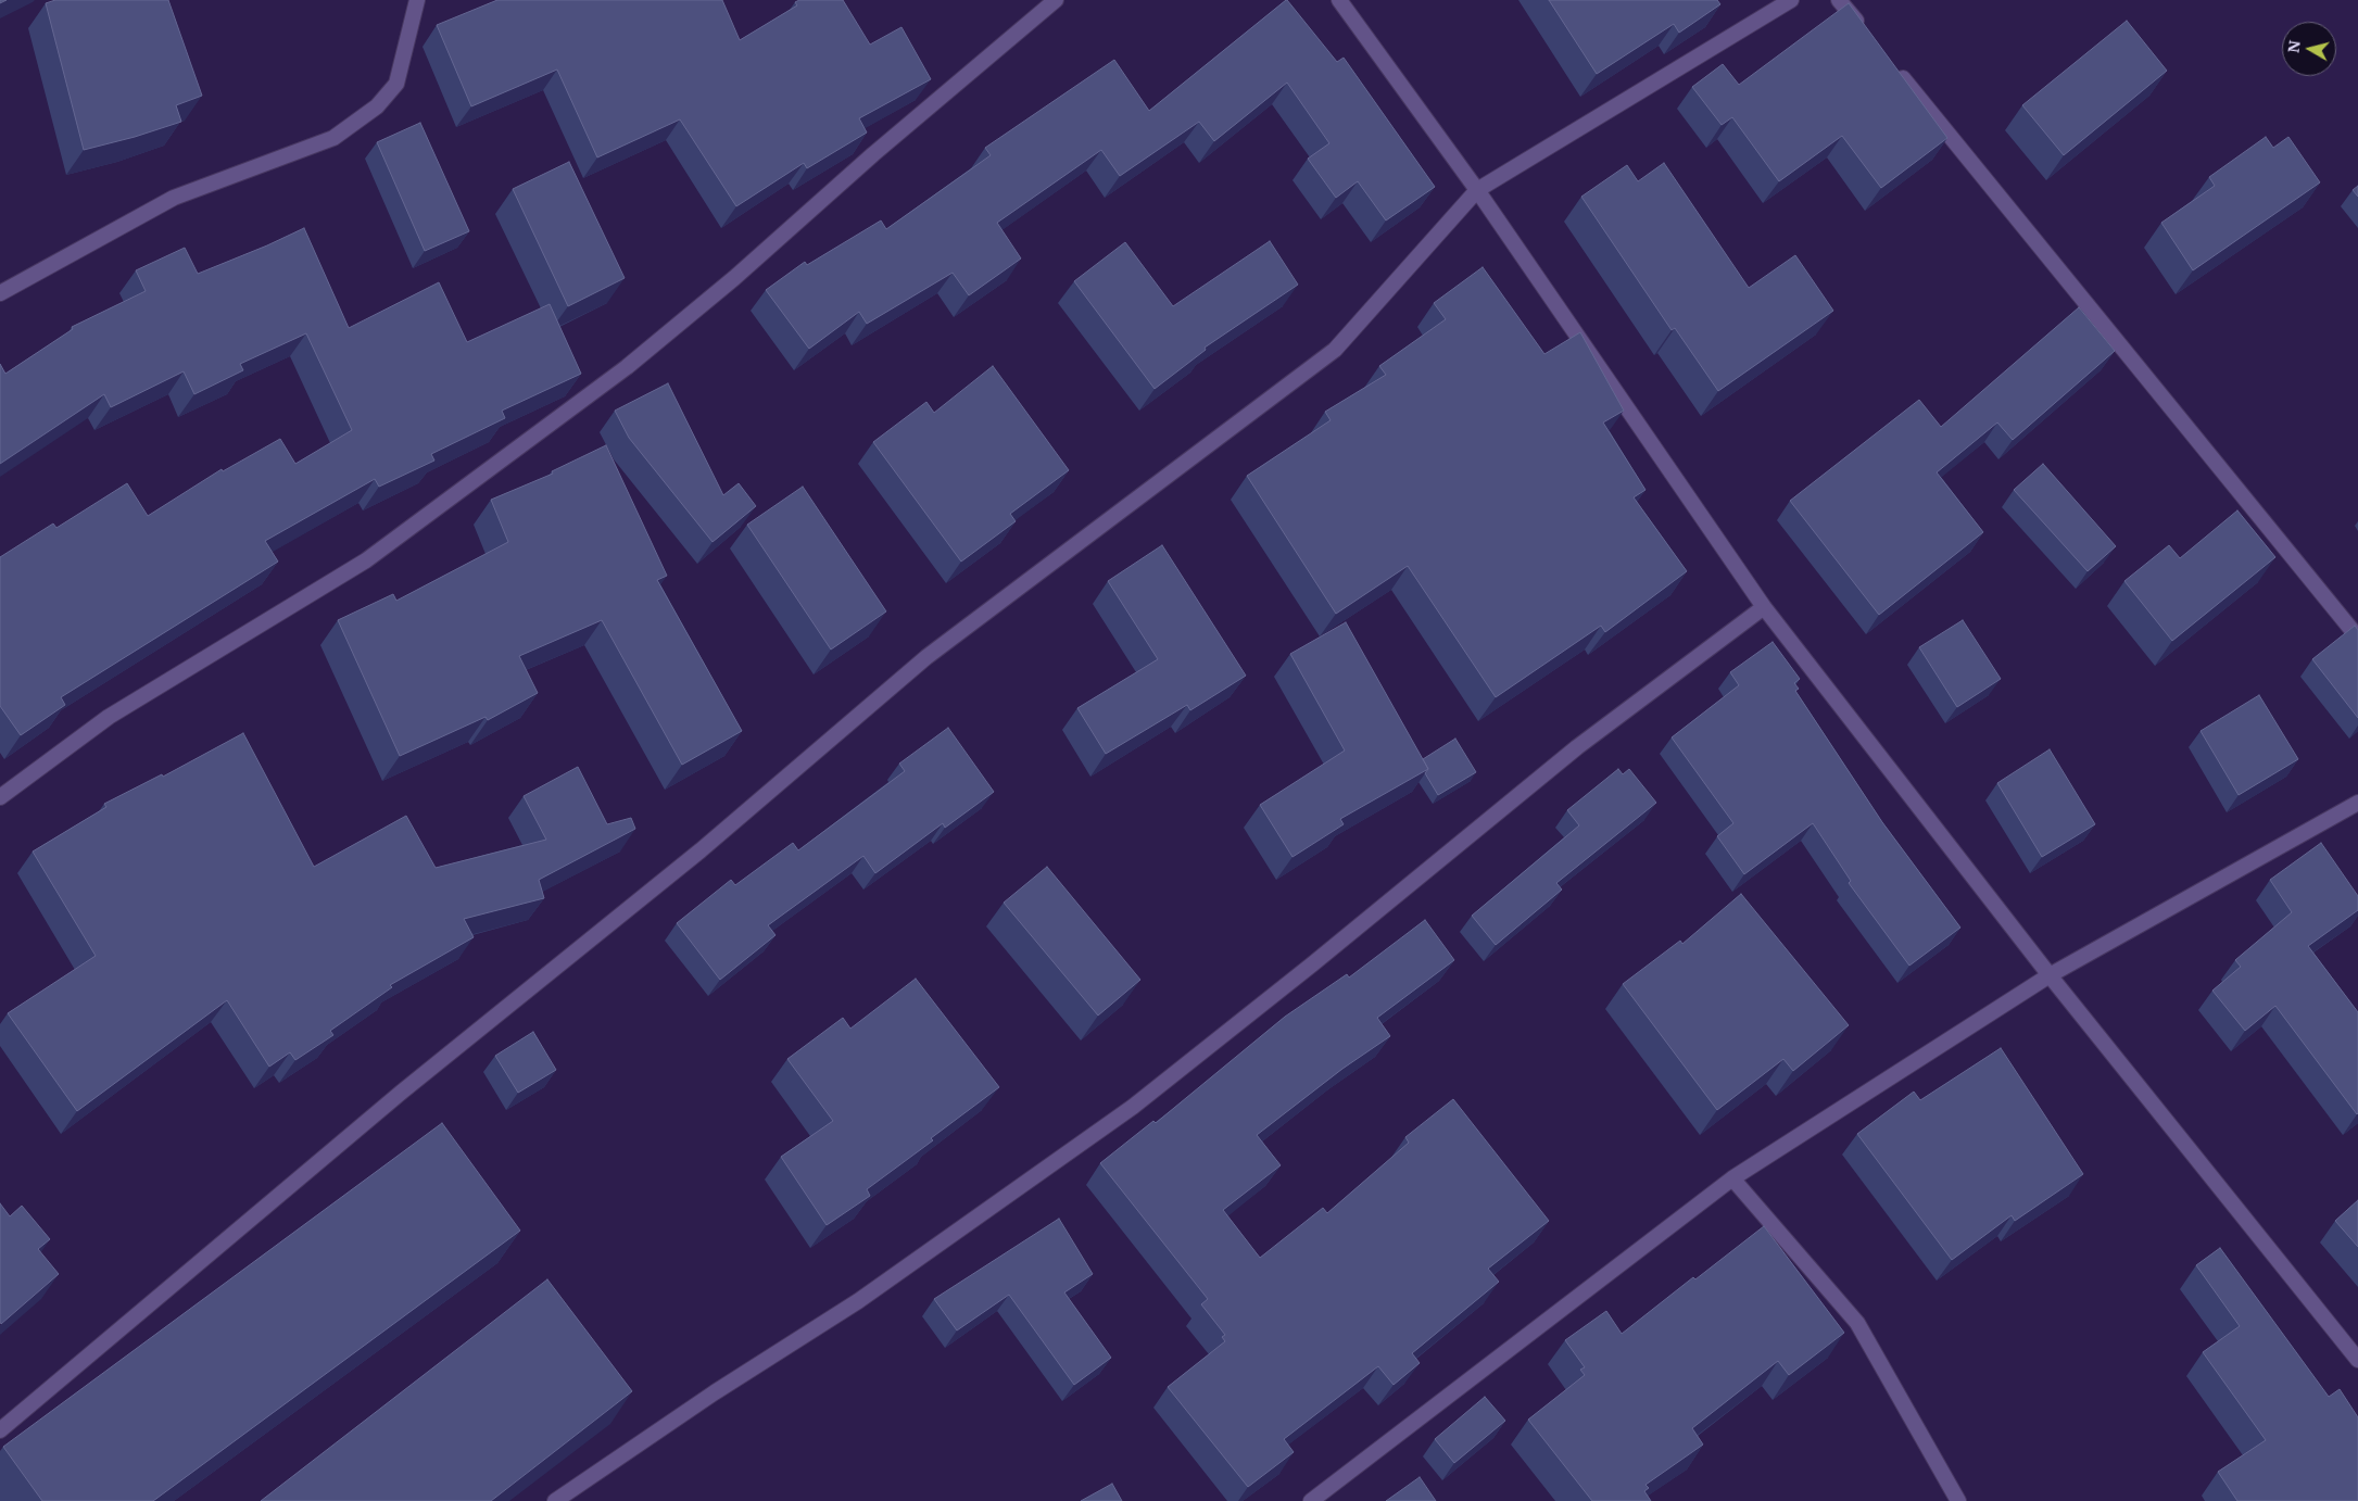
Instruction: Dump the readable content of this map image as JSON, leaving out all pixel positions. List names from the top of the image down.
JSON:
{
  "north": "left"
}
